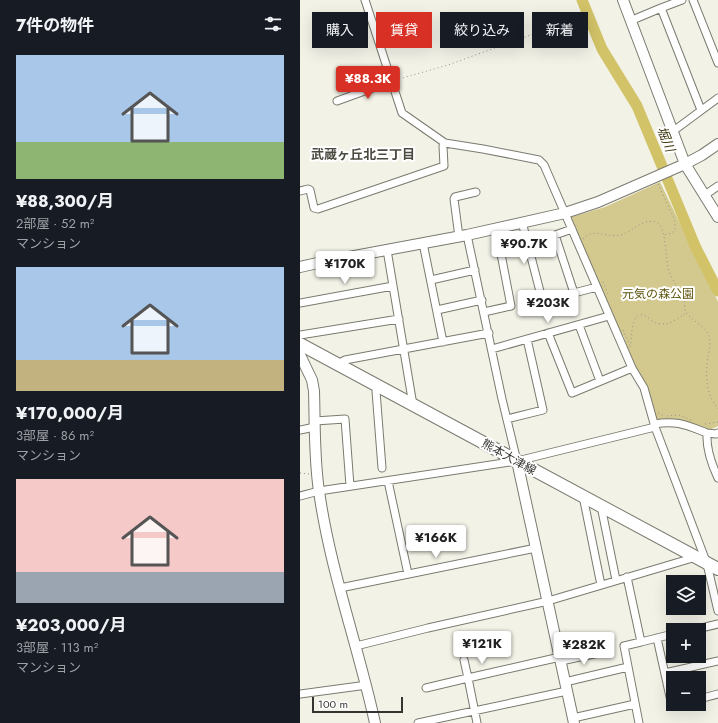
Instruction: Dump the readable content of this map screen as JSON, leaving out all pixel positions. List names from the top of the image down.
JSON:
{
  "streets": {
    "main road": ["熊本大津線"]
  },
  "districts": ["武蔵ヶ丘北三丁目"],
  "water": ["堀川"],
  "parks": ["元気の森公園"],
  "scale_bar": "100 m",
  "page": {
    "heading": "7件の物件",
    "chip": [
      "購入",
      "賃貸",
      "絞り込み",
      "新着"
    ],
    "list": [
      {
        "name": "¥88,300/月",
        "note": "2部屋 · 52 m² · マンション"
      },
      {
        "name": "¥170,000/月",
        "note": "3部屋 · 86 m² · マンション"
      },
      {
        "name": "¥203,000/月",
        "note": "3部屋 · 113 m² · マンション"
      }
    ],
    "price": [
      "¥88.3K",
      "¥90.7K",
      "¥170K",
      "¥203K",
      "¥166K",
      "¥121K",
      "¥282K"
    ],
    "map_buttons": ["+", "−"],
    "scale": "100 m"
  }
}
